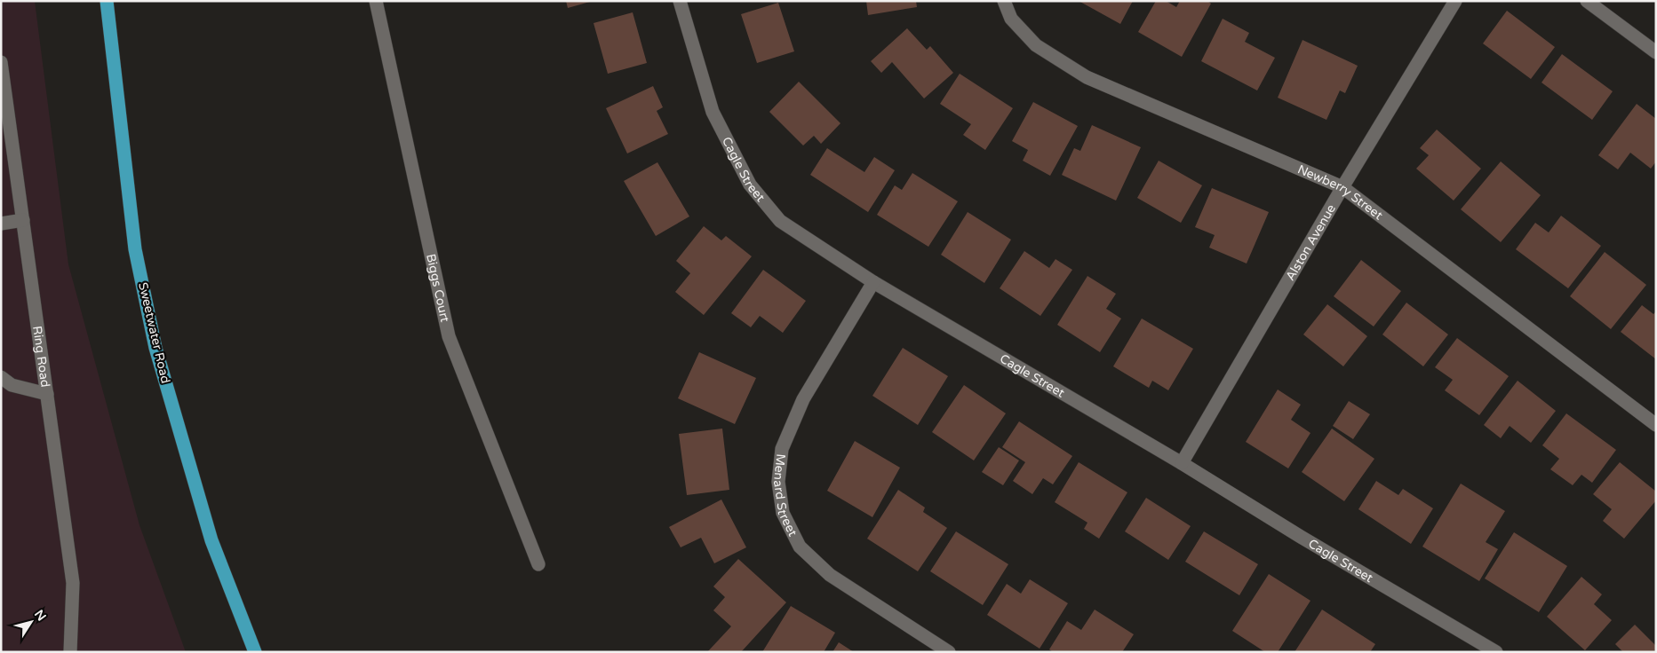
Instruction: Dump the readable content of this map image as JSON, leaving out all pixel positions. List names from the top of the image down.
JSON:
{
  "streets": {
    "main road": ["Sweetwater Road"],
    "street": [
      "Cagle Street",
      "Newberry Street",
      "Alston Avenue",
      "Biggs Court",
      "Ring Road",
      "Menard Street"
    ]
  },
  "crossings": [
    ["Cagle Street", "Alston Avenue"],
    ["Cagle Street", "Menard Street"],
    ["Newberry Street", "Alston Avenue"]
  ],
  "north": "top right"
}
